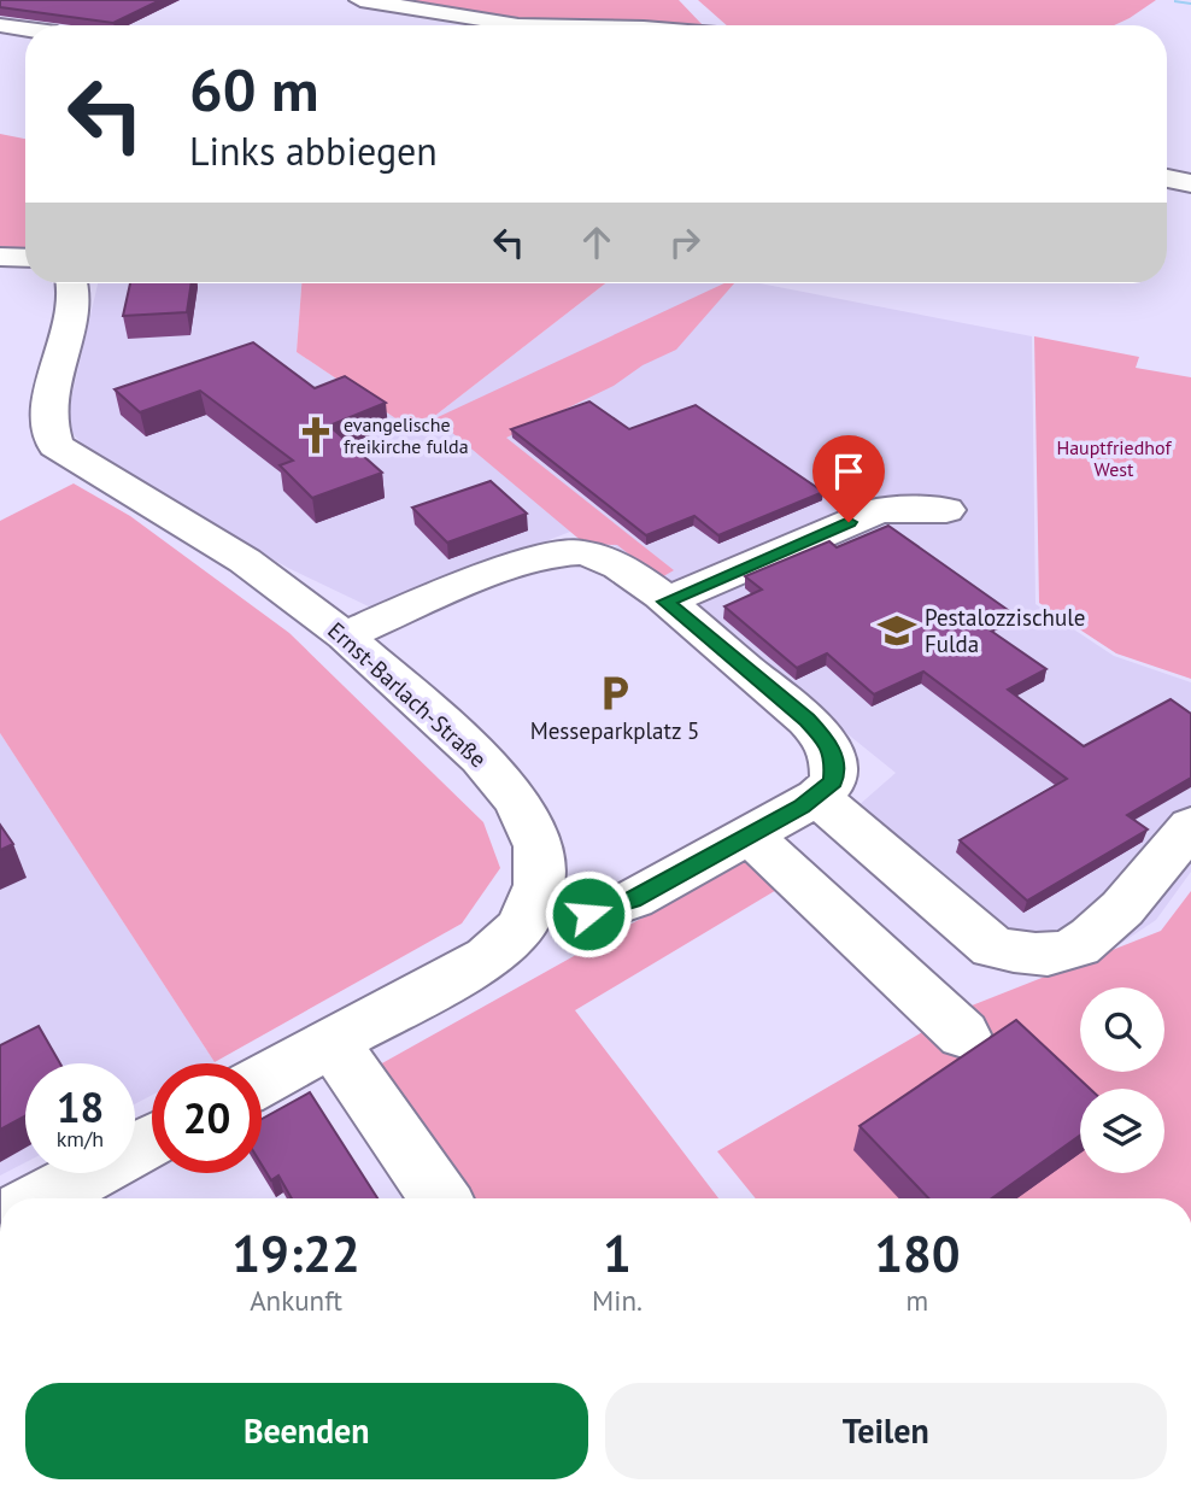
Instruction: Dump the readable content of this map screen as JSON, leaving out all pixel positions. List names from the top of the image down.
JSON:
{
  "streets": {
    "street": ["Ernst-Barlach-Straße"]
  },
  "parks": ["Hauptfriedhof West"],
  "places": {
    "church": ["evangelische freikirche fulda"],
    "school or university": ["Pestalozzischule Fulda"],
    "parking": ["Messeparkplatz 5"]
  },
  "page": {
    "turn": ["60 m", "Links abbiegen"],
    "speed": "18 km/h",
    "limit": "20",
    "eta": [
      "19:22",
      "Ankunft",
      "1",
      "Min.",
      "180",
      "m"
    ],
    "buttons": ["Beenden", "Teilen"]
  }
}
